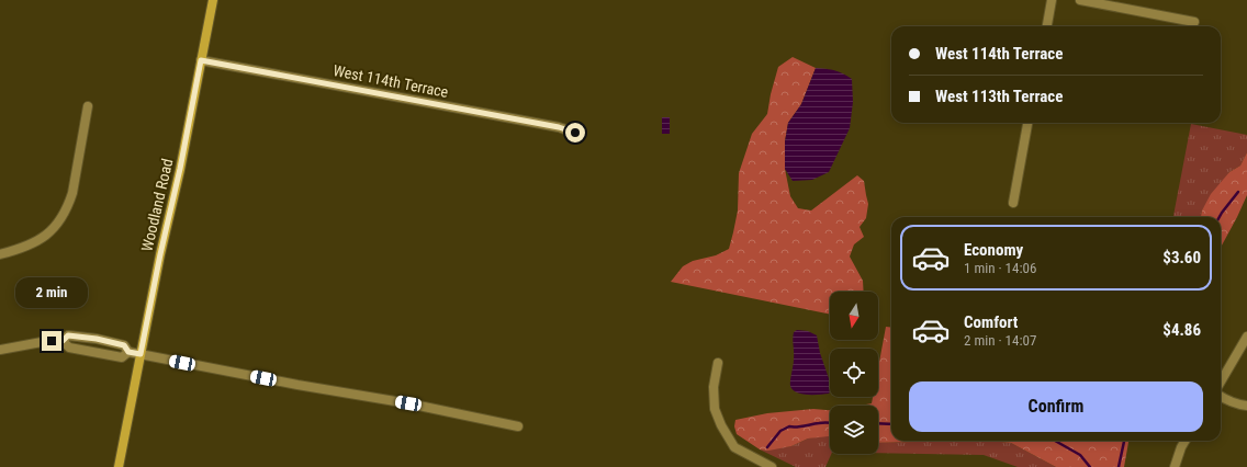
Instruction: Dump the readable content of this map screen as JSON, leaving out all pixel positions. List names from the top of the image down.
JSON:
{
  "streets": {
    "main road": ["Woodland Road"],
    "street": ["West 114th Terrace"]
  },
  "crossings": [
    ["West 114th Terrace", "Woodland Road"]
  ],
  "north": "bottom",
  "page": {
    "banner": ["West 114th Terrace", "West 113th Terrace"],
    "list": [
      {
        "name": "Economy",
        "note": "1 min · 14:06",
        "value": "$3.60"
      },
      {
        "name": "Comfort",
        "note": "2 min · 14:07",
        "value": "$4.86"
      }
    ],
    "bubble": "2 min",
    "buttons": "Confirm"
  }
}
